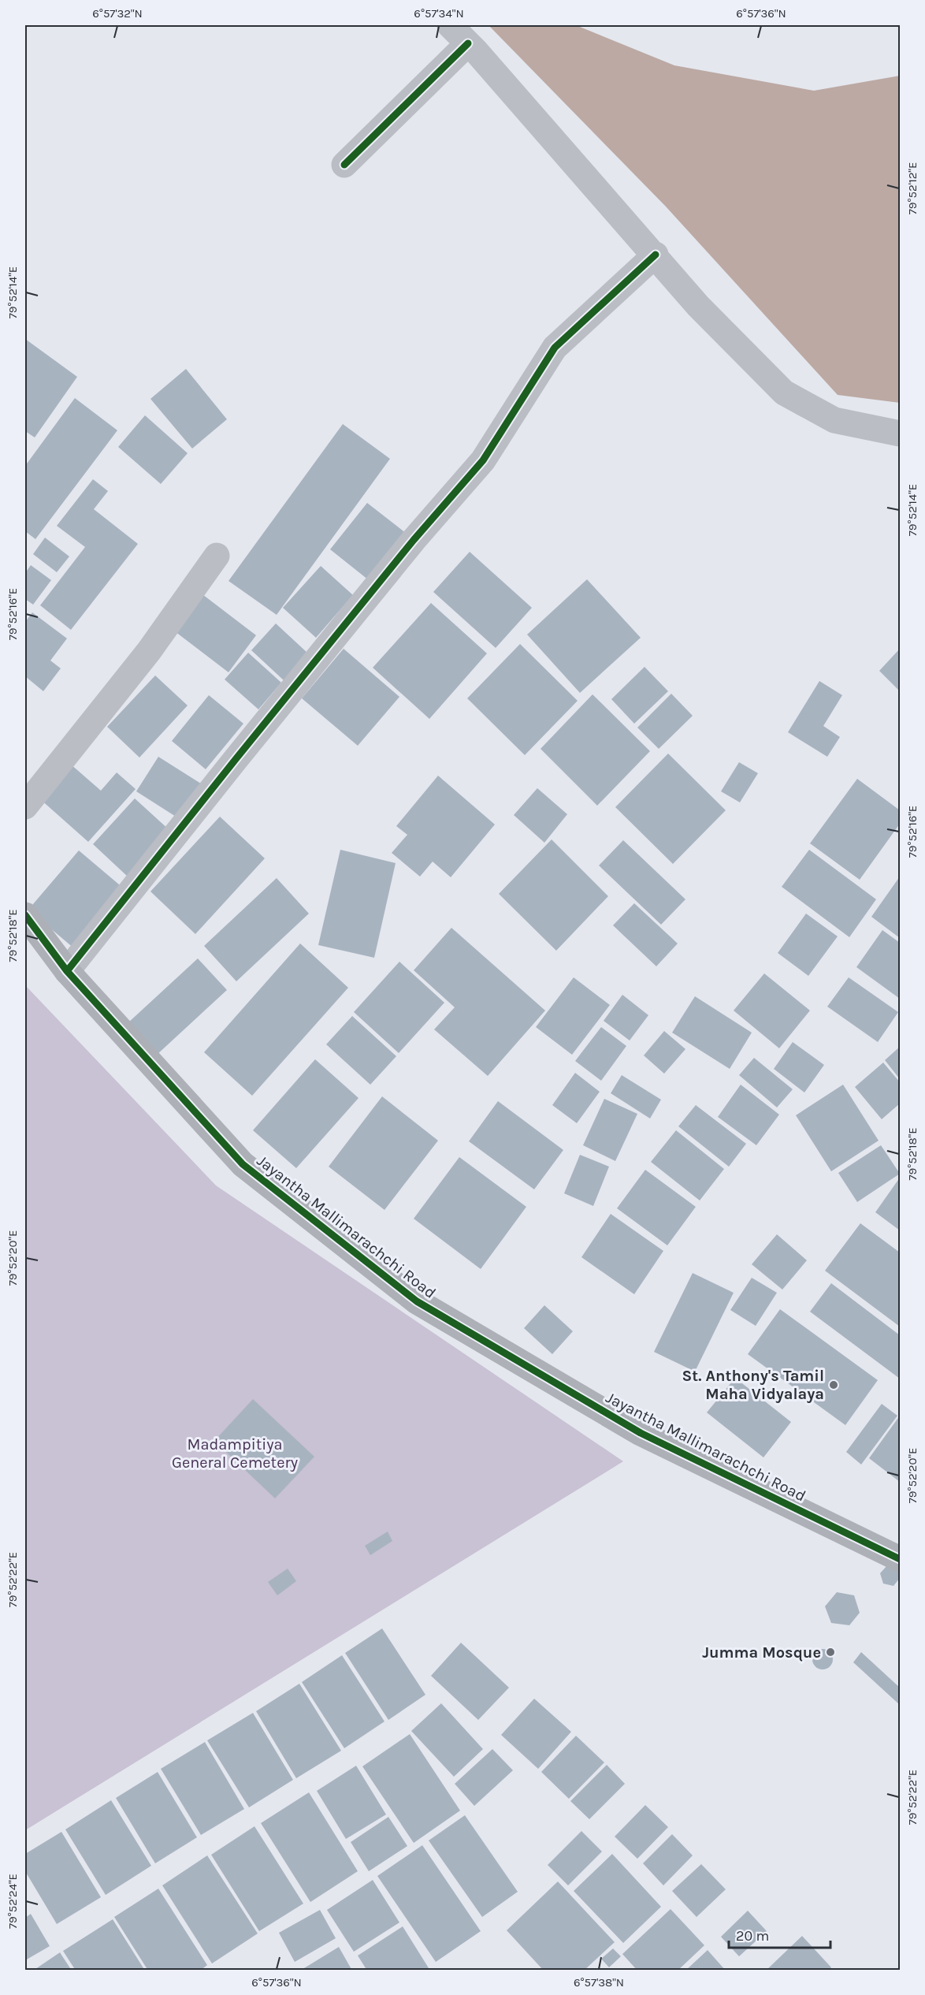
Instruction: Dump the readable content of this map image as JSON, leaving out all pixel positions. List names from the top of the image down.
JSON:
{
  "streets": {
    "street": ["Jayantha Mallimarachchi Road"]
  },
  "parks": ["Madampitiya General Cemetery"],
  "places": ["St. Anthony's Tamil Maha Vidyalaya", "Jumma Mosque"],
  "scale_bar": "20 m",
  "coordinates": [
    "6°57'32\"N",
    "6°57'34\"N",
    "6°57'36\"N",
    "79°52'12\"E",
    "79°52'14\"E",
    "79°52'16\"E",
    "79°52'18\"E",
    "79°52'20\"E",
    "79°52'22\"E",
    "79°52'24\"E",
    "6°57'38\"N"
  ]
}
